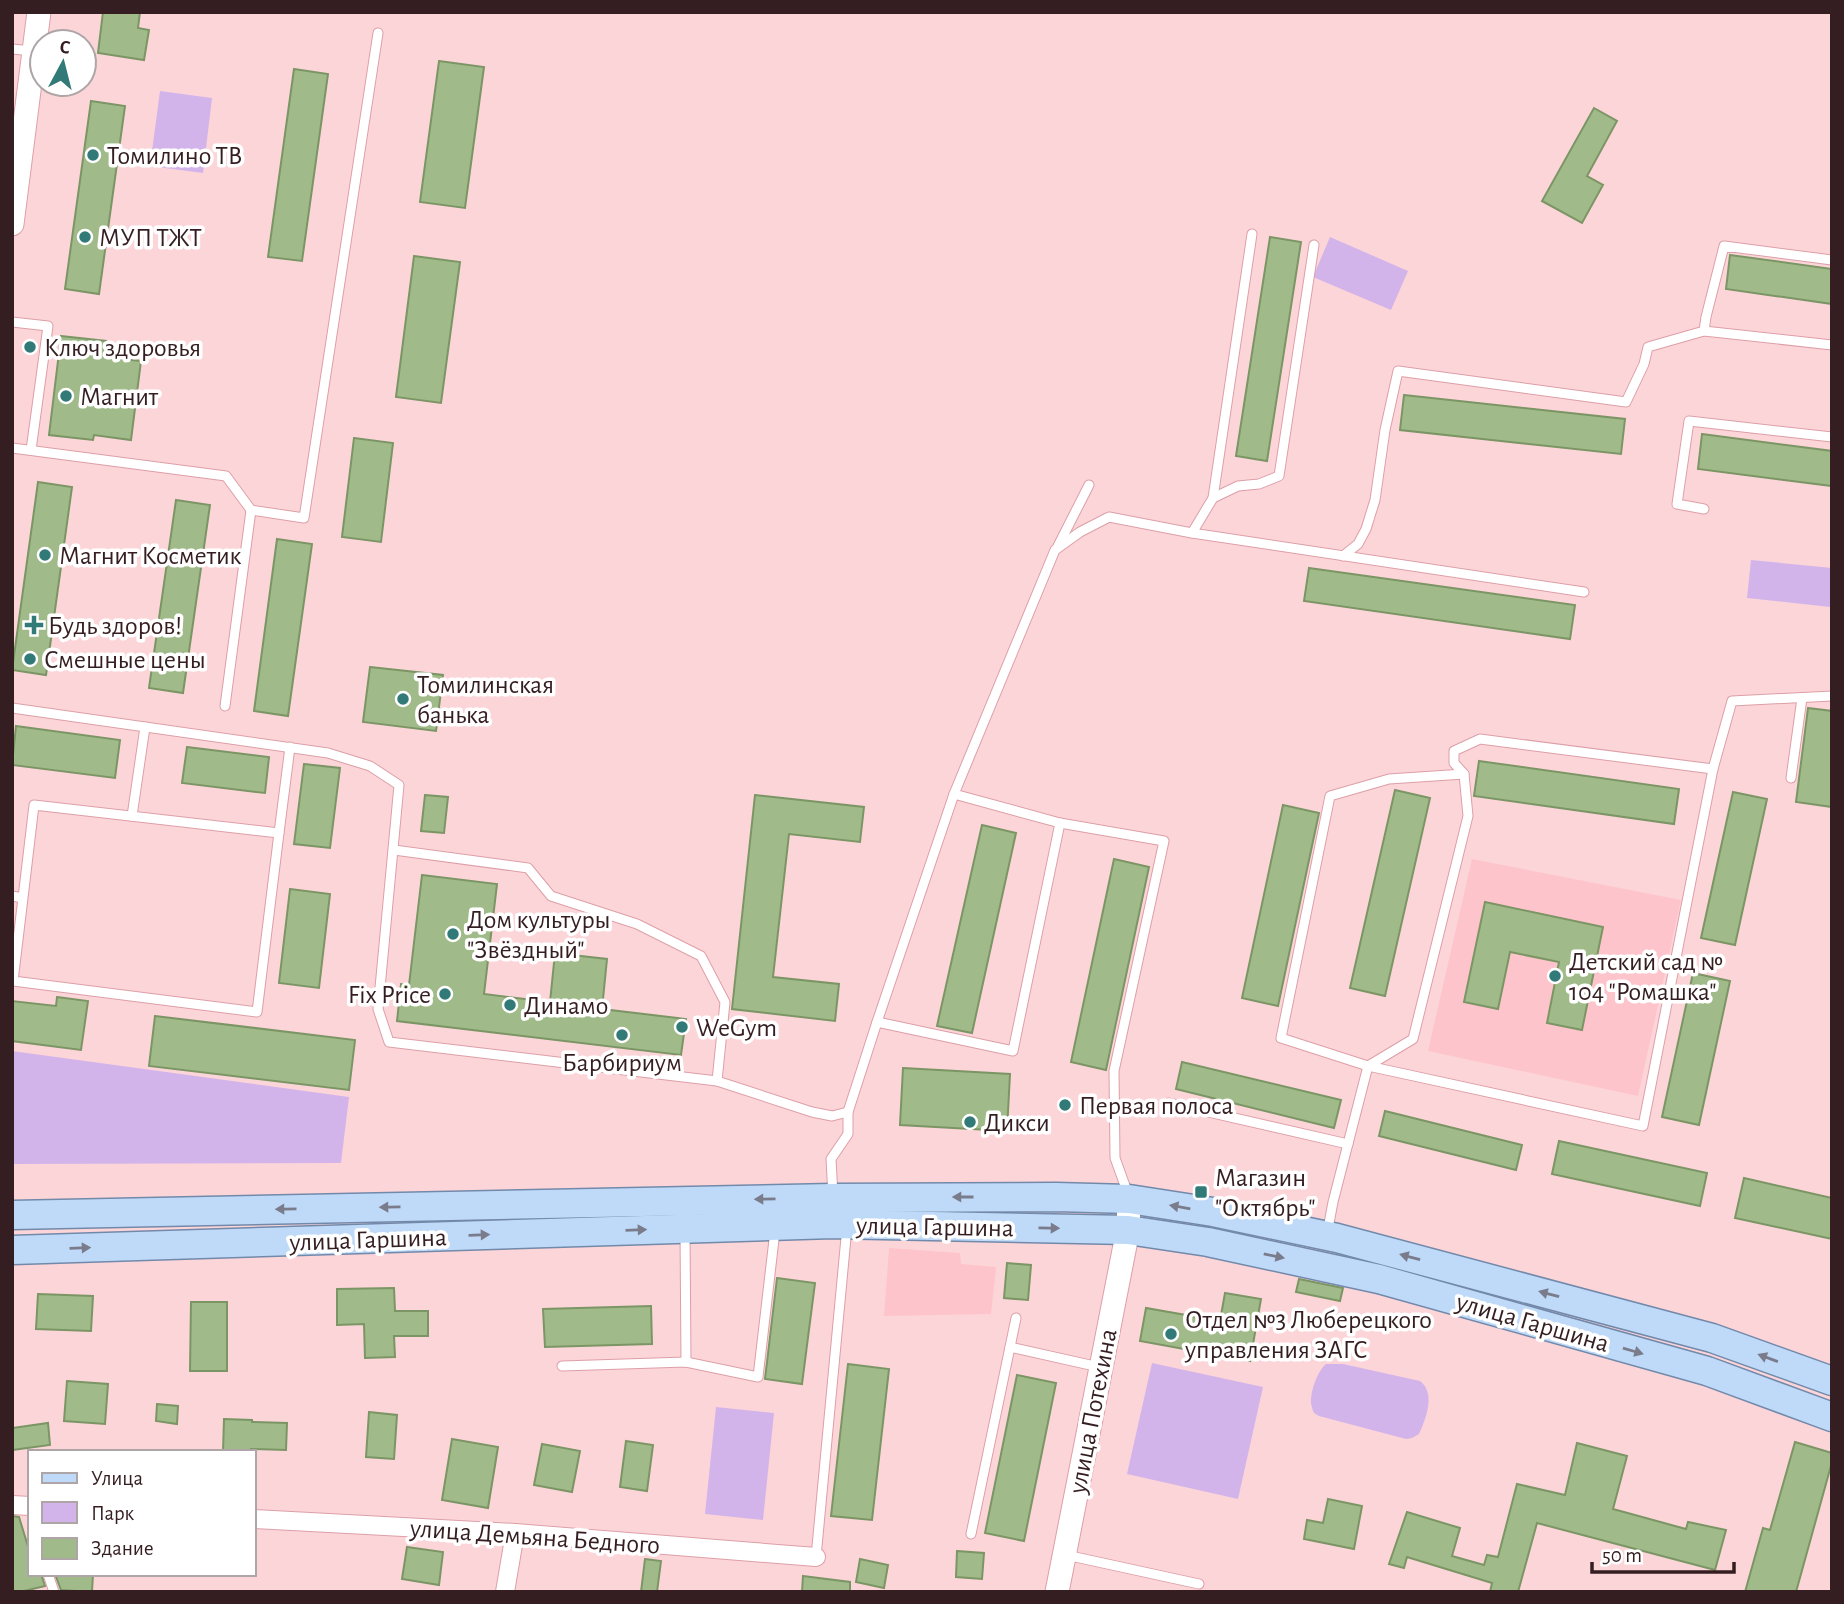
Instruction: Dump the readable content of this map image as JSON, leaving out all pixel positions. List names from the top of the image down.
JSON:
{
  "streets": {
    "main road": ["улица Гаршина"],
    "street": ["улица Потехина", "улица Демьяна Бедного"]
  },
  "crossings": [
    ["улица Гаршина", "улица Потехина"]
  ],
  "places": {
    "other": [
      "Томилино ТВ",
      "МУП ТЖТ",
      "Ключ здоровья",
      "Магнит",
      "Магнит Косметик",
      "Смешные цены",
      "Томилинская банька",
      "Дом культуры \"Звёздный\"",
      "Детский сад № 104 \"Ромашка\"",
      "Fix Price",
      "Динамо",
      "WeGym",
      "Барбириум",
      "Первая полоса",
      "Дикси",
      "Отдел №3 Люберецкого управления ЗАГС"
    ],
    "health": ["Будь здоров!"],
    "transit": ["Магазин \"Октябрь\""]
  },
  "legend": ["Улица", "Парк", "Здание"],
  "scale_bar": "50 m",
  "north": "top"
}
